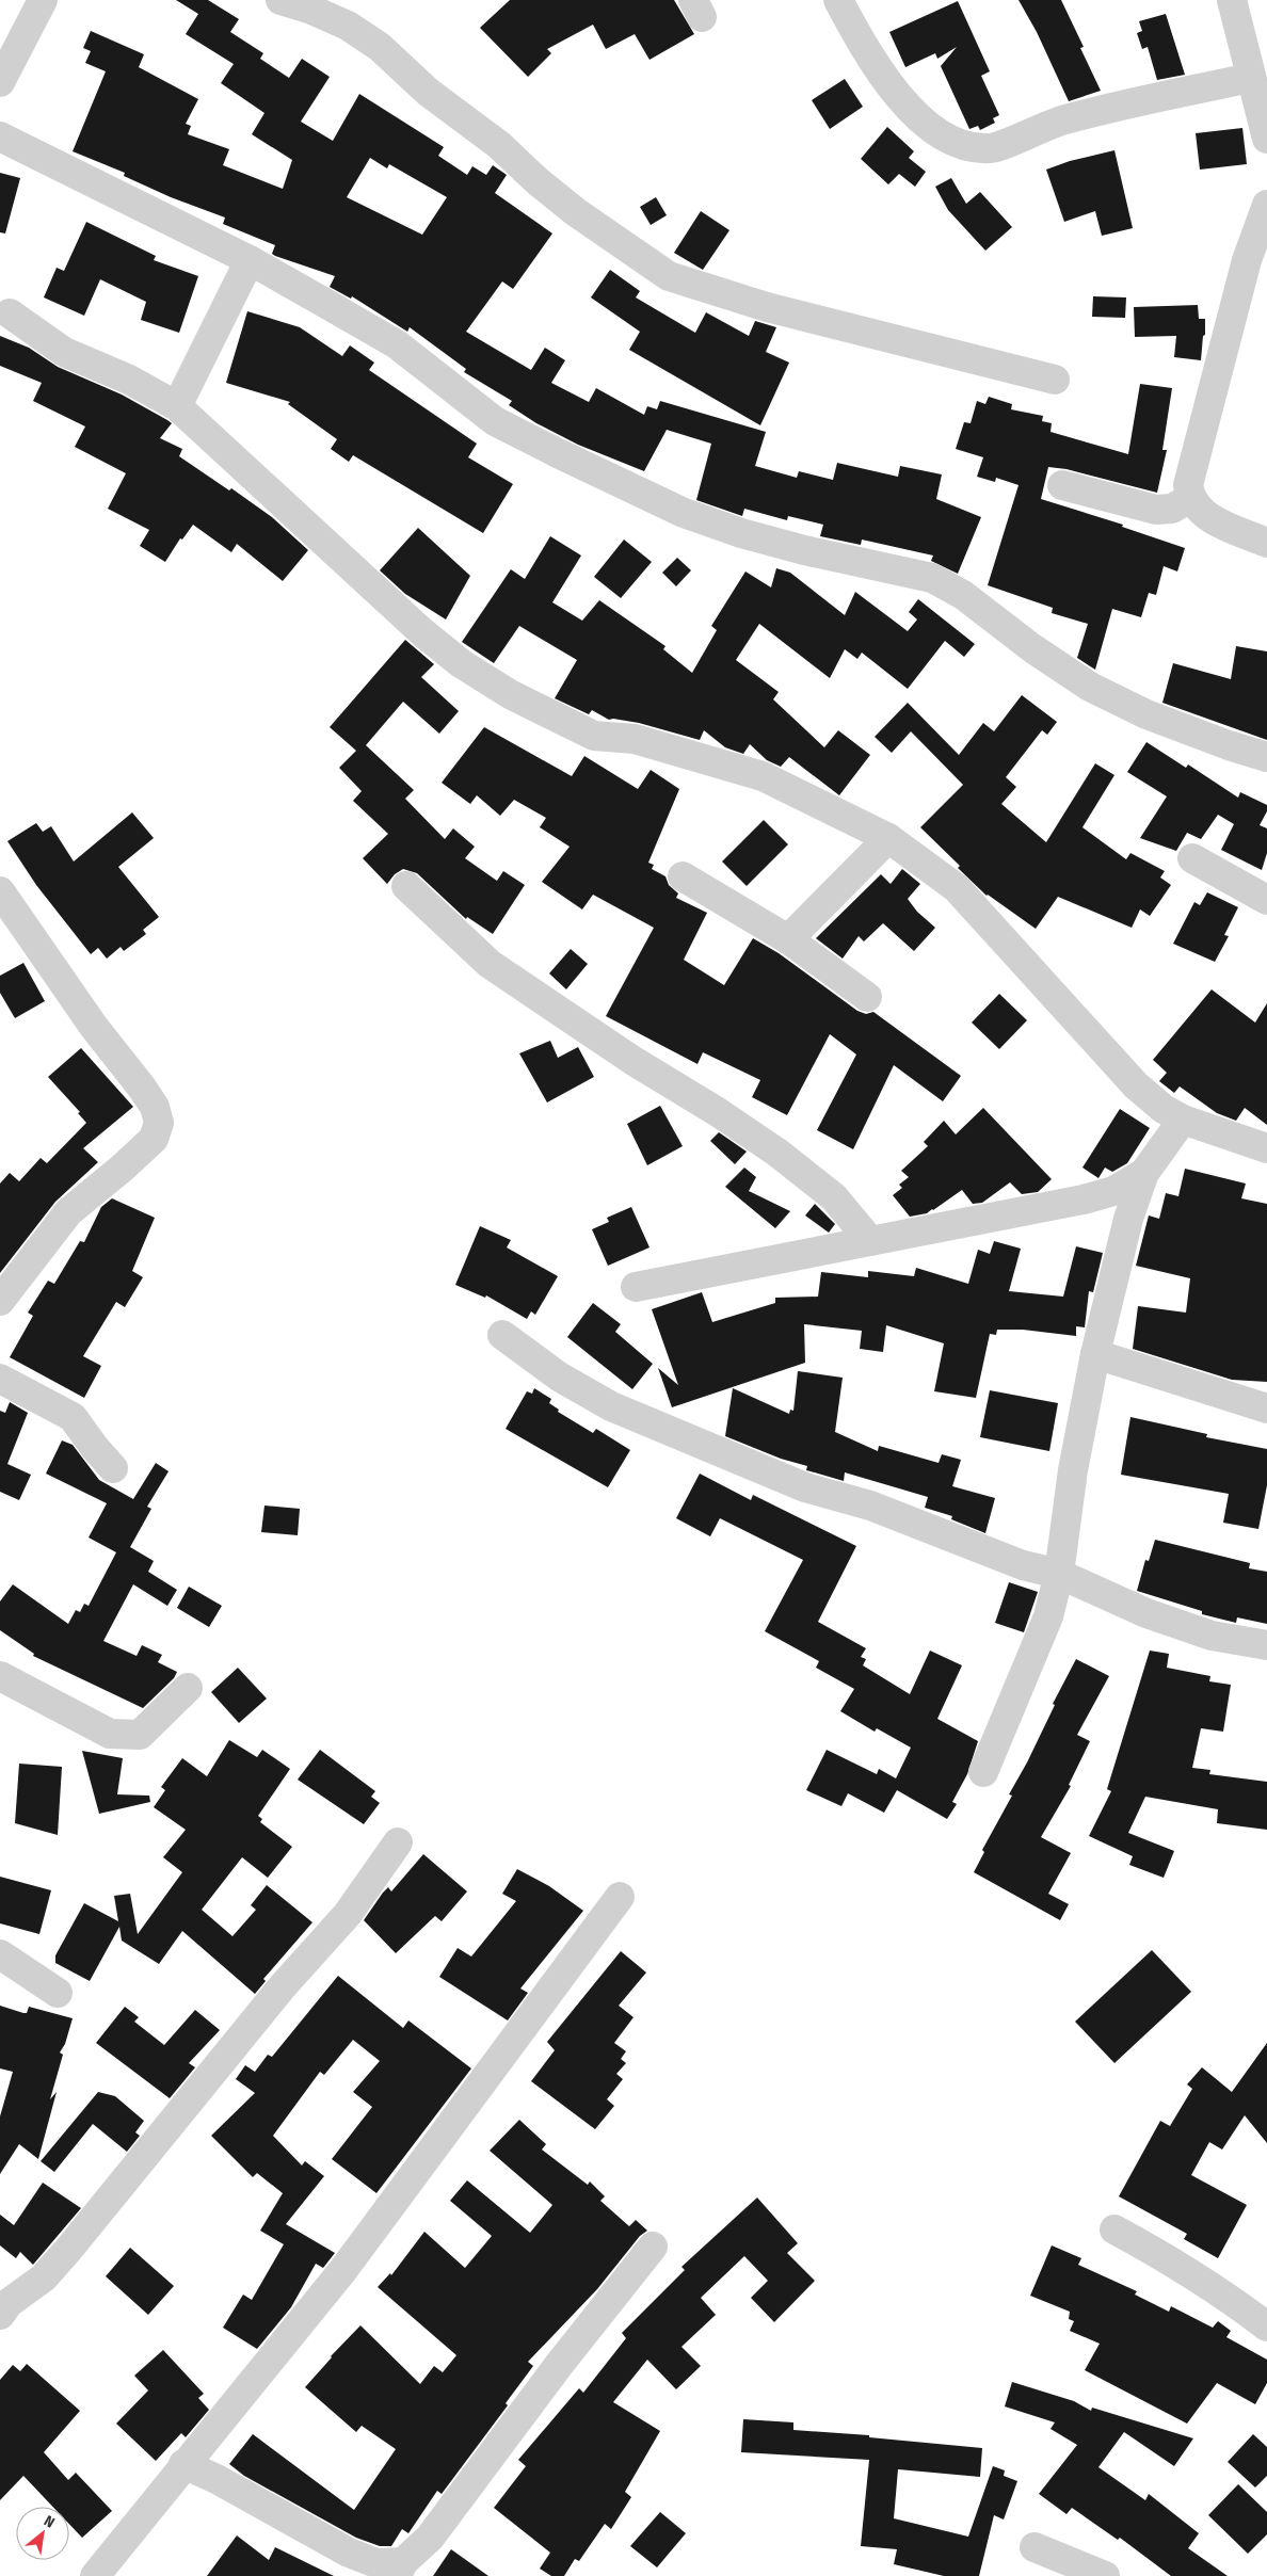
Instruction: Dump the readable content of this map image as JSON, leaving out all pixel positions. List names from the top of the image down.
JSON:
{
  "north": "top right"
}
